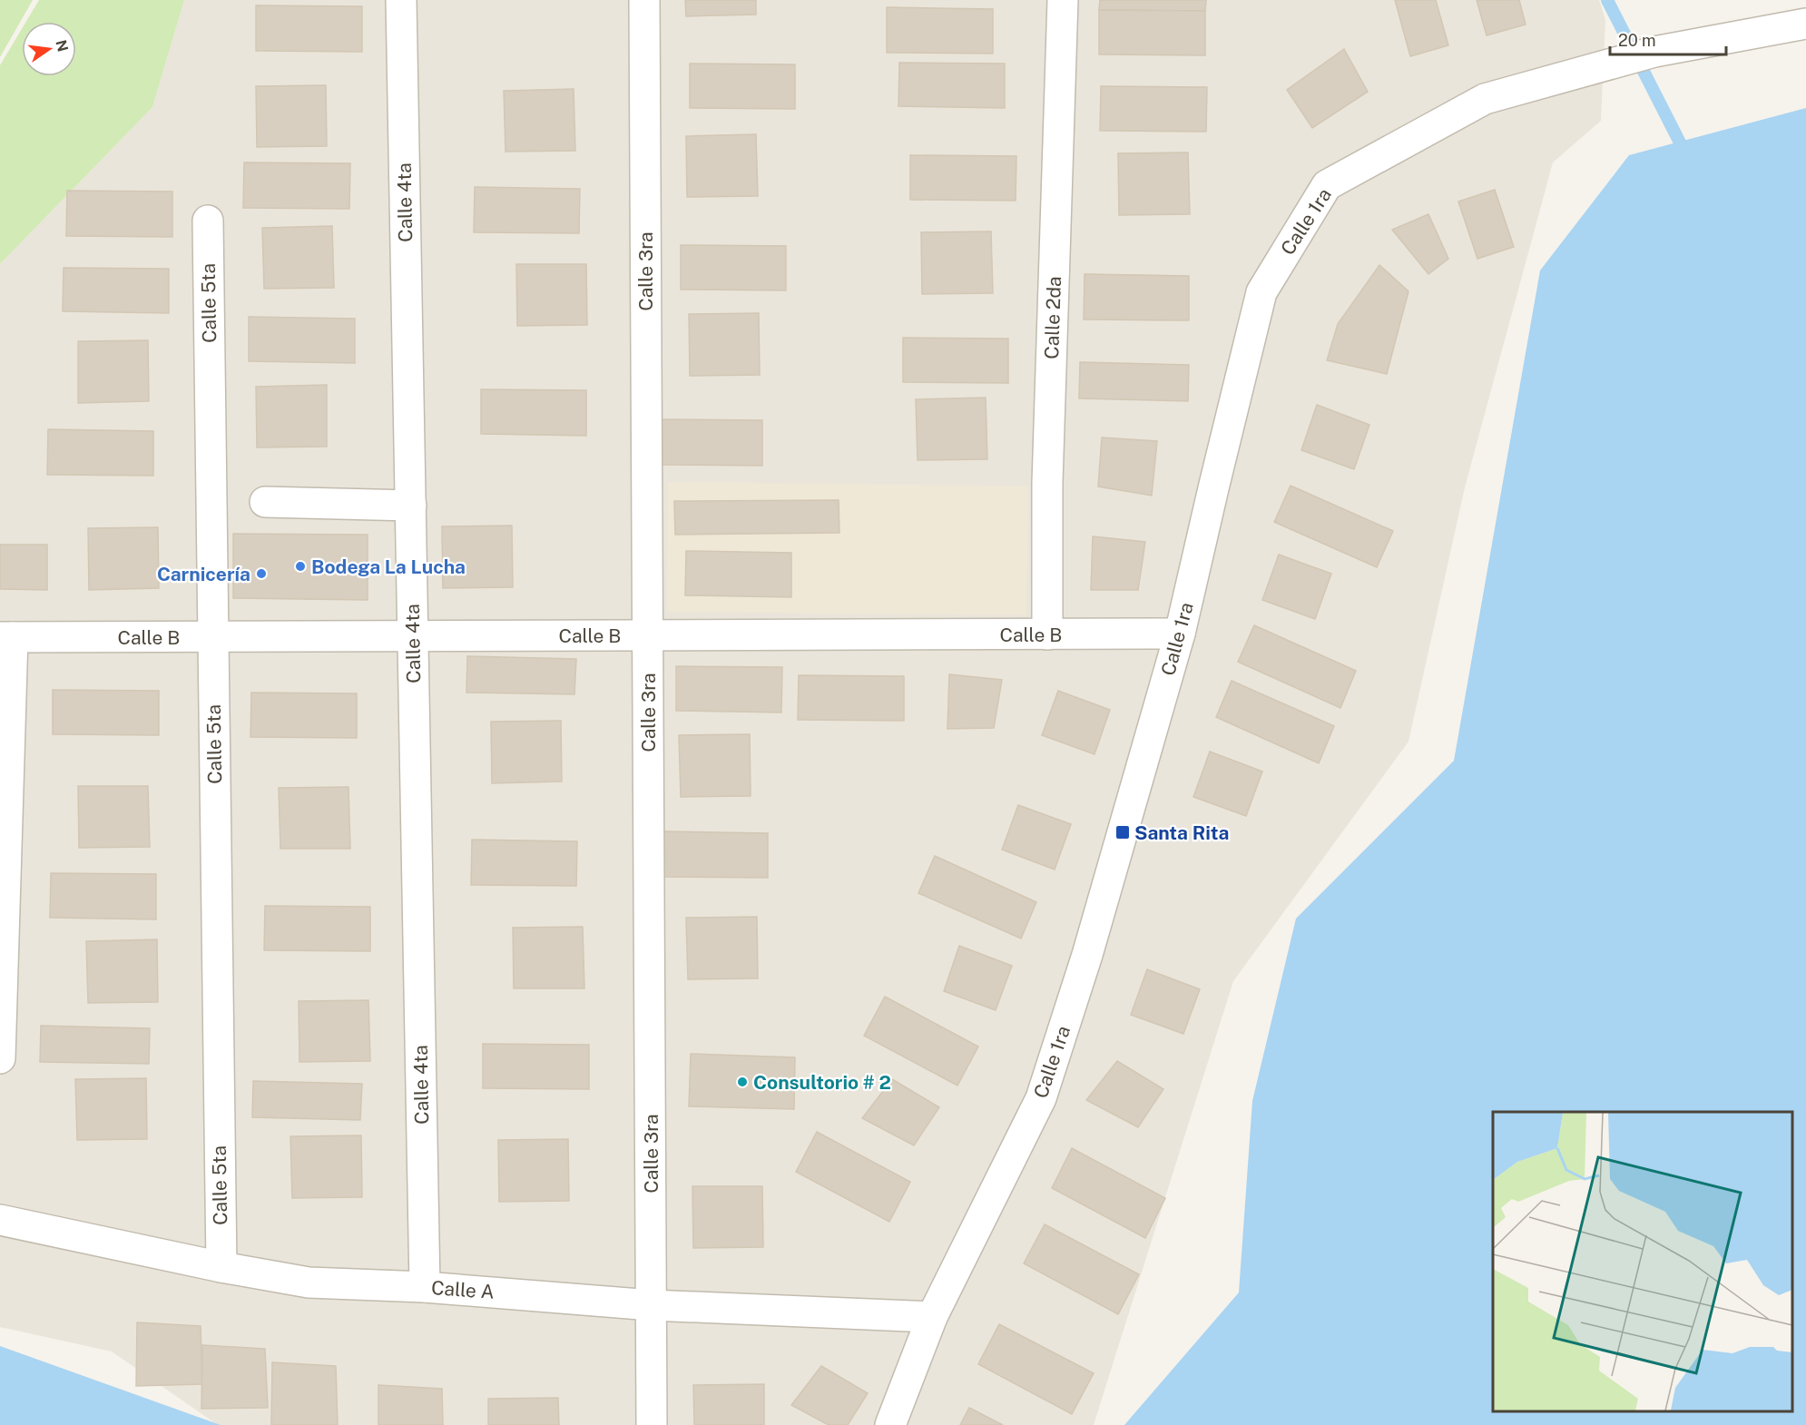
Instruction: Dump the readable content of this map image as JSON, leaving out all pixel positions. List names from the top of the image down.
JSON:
{
  "streets": {
    "street": [
      "Calle 4ta",
      "Calle 1ra",
      "Calle 3ra",
      "Calle 5ta",
      "Calle 2da",
      "Calle B",
      "Calle A"
    ]
  },
  "crossings": [
    ["Calle 4ta", "Calle B"],
    ["Calle 4ta", "Calle A"],
    ["Calle 1ra", "Calle B"],
    ["Calle 1ra", "Calle A"],
    ["Calle 3ra", "Calle B"],
    ["Calle 3ra", "Calle A"],
    ["Calle 5ta", "Calle B"],
    ["Calle 5ta", "Calle A"],
    ["Calle 2da", "Calle B"]
  ],
  "places": {
    "other": ["Bodega La Lucha", "Carnicería", "Consultorio # 2"],
    "transit": ["Santa Rita"]
  },
  "scale_bar": "20 m",
  "north": "right"
}
